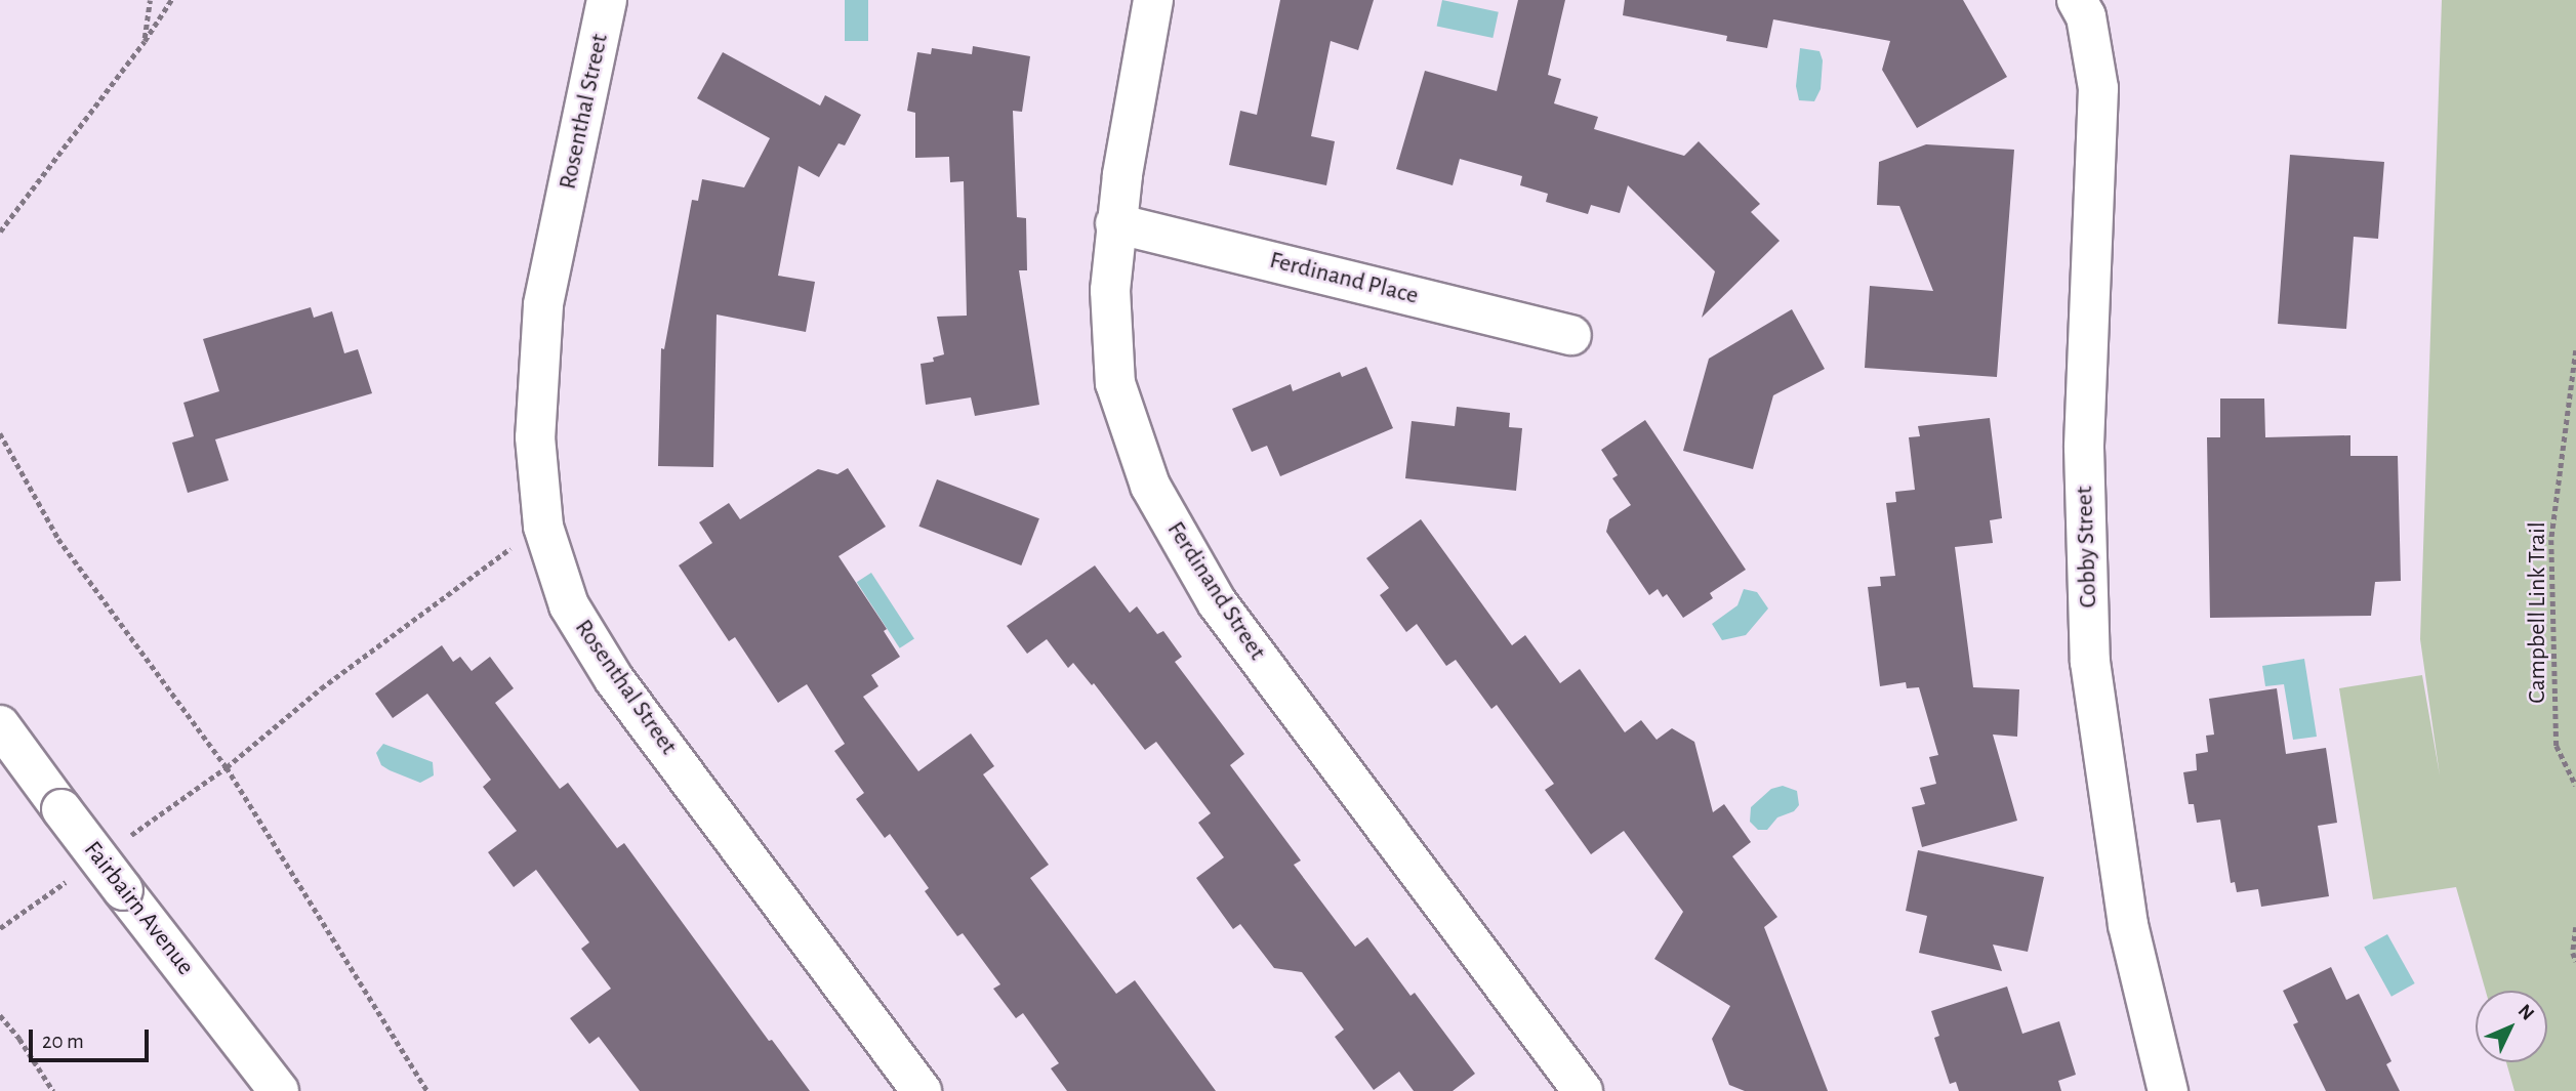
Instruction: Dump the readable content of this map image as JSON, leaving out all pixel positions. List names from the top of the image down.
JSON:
{
  "streets": {
    "street": [
      "Rosenthal Street",
      "Ferdinand Place",
      "Cobby Street",
      "Ferdinand Street",
      "Fairbairn Avenue"
    ],
    "path": ["Campbell Link Trail"]
  },
  "crossings": [
    ["Ferdinand Place", "Ferdinand Street"]
  ],
  "scale_bar": "20 m",
  "north": "top right"
}
